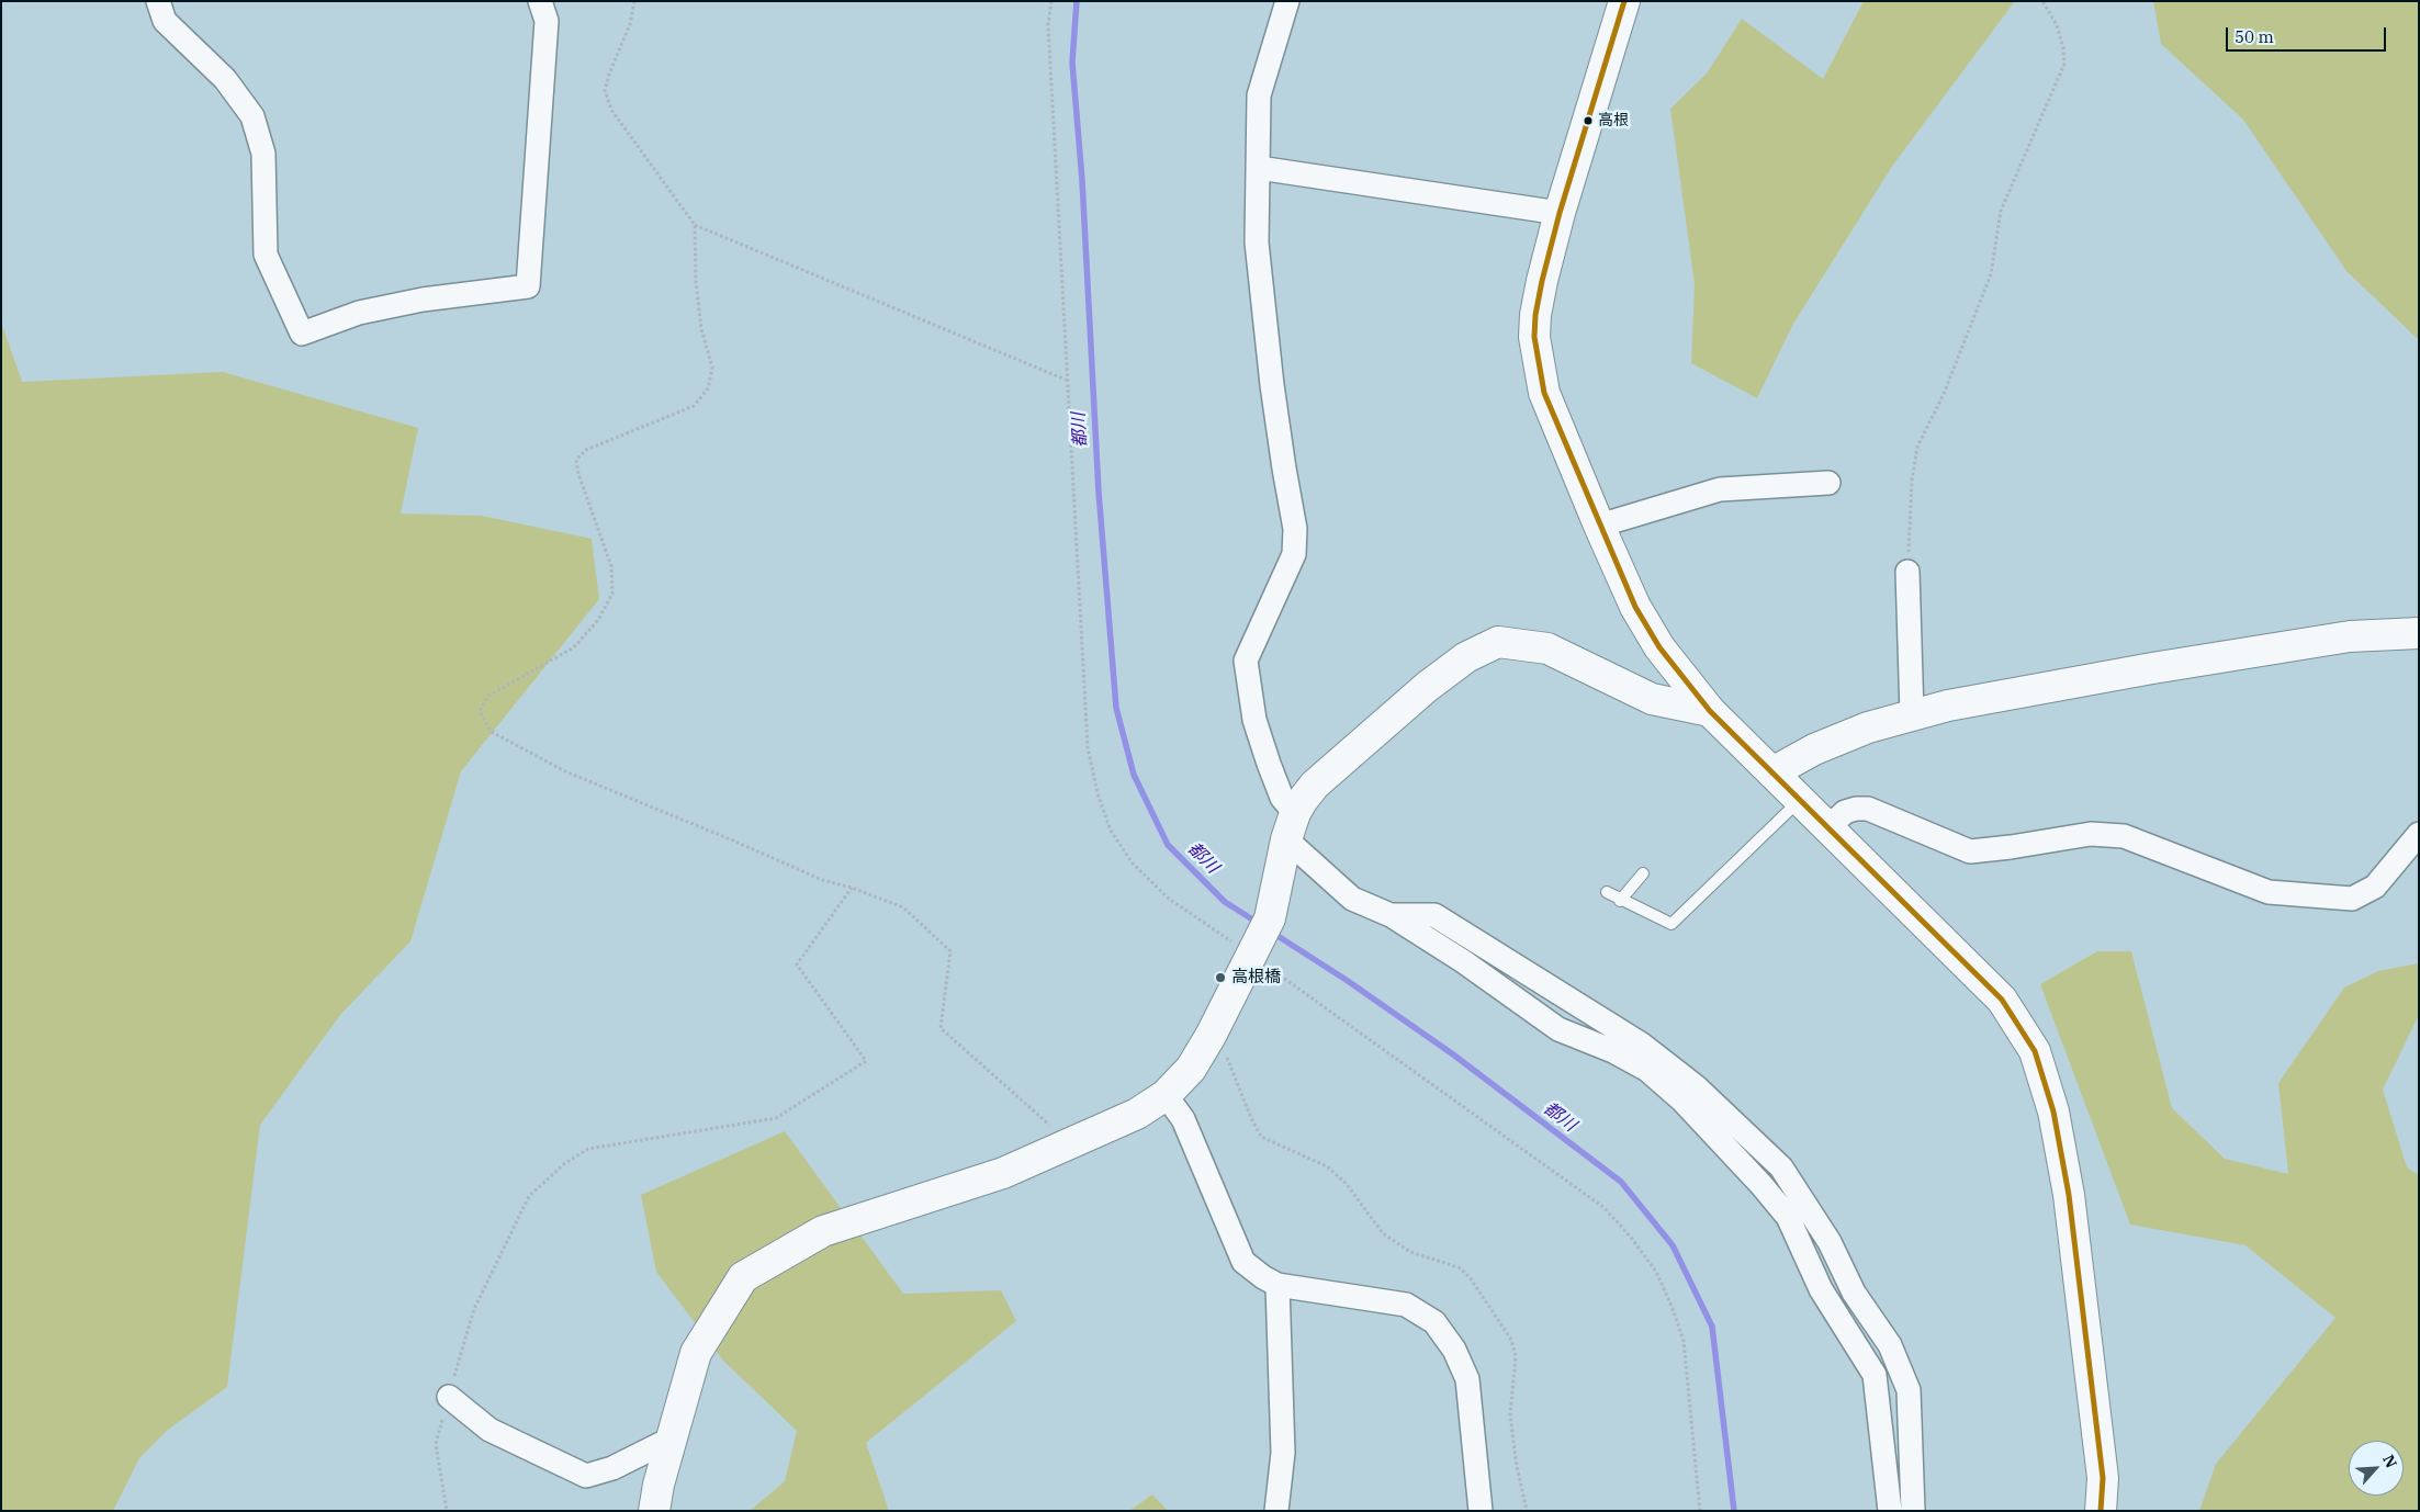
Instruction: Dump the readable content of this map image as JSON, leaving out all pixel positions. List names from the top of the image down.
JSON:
{
  "water": ["都川"],
  "places": ["高根", "高根橋"],
  "scale_bar": "50 m",
  "north": "top right"
}
